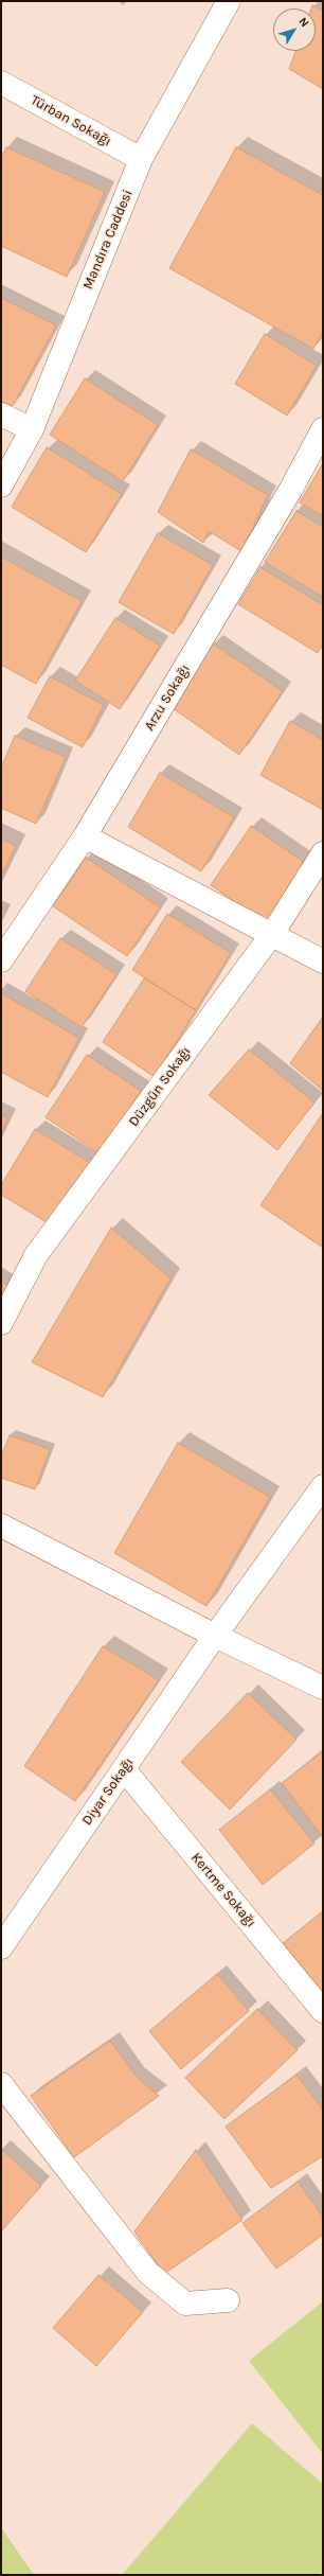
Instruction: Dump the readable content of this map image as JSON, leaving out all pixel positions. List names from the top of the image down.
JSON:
{
  "streets": {
    "street": [
      "Türban Sokağı",
      "Mandıra Caddesi",
      "Arzu Sokağı",
      "Düzgün Sokağı",
      "Diyar Sokağı",
      "Kertme Sokağı"
    ]
  },
  "crossings": [
    ["Türban Sokağı", "Mandıra Caddesi"],
    ["Diyar Sokağı", "Kertme Sokağı"]
  ],
  "north": "top right"
}
